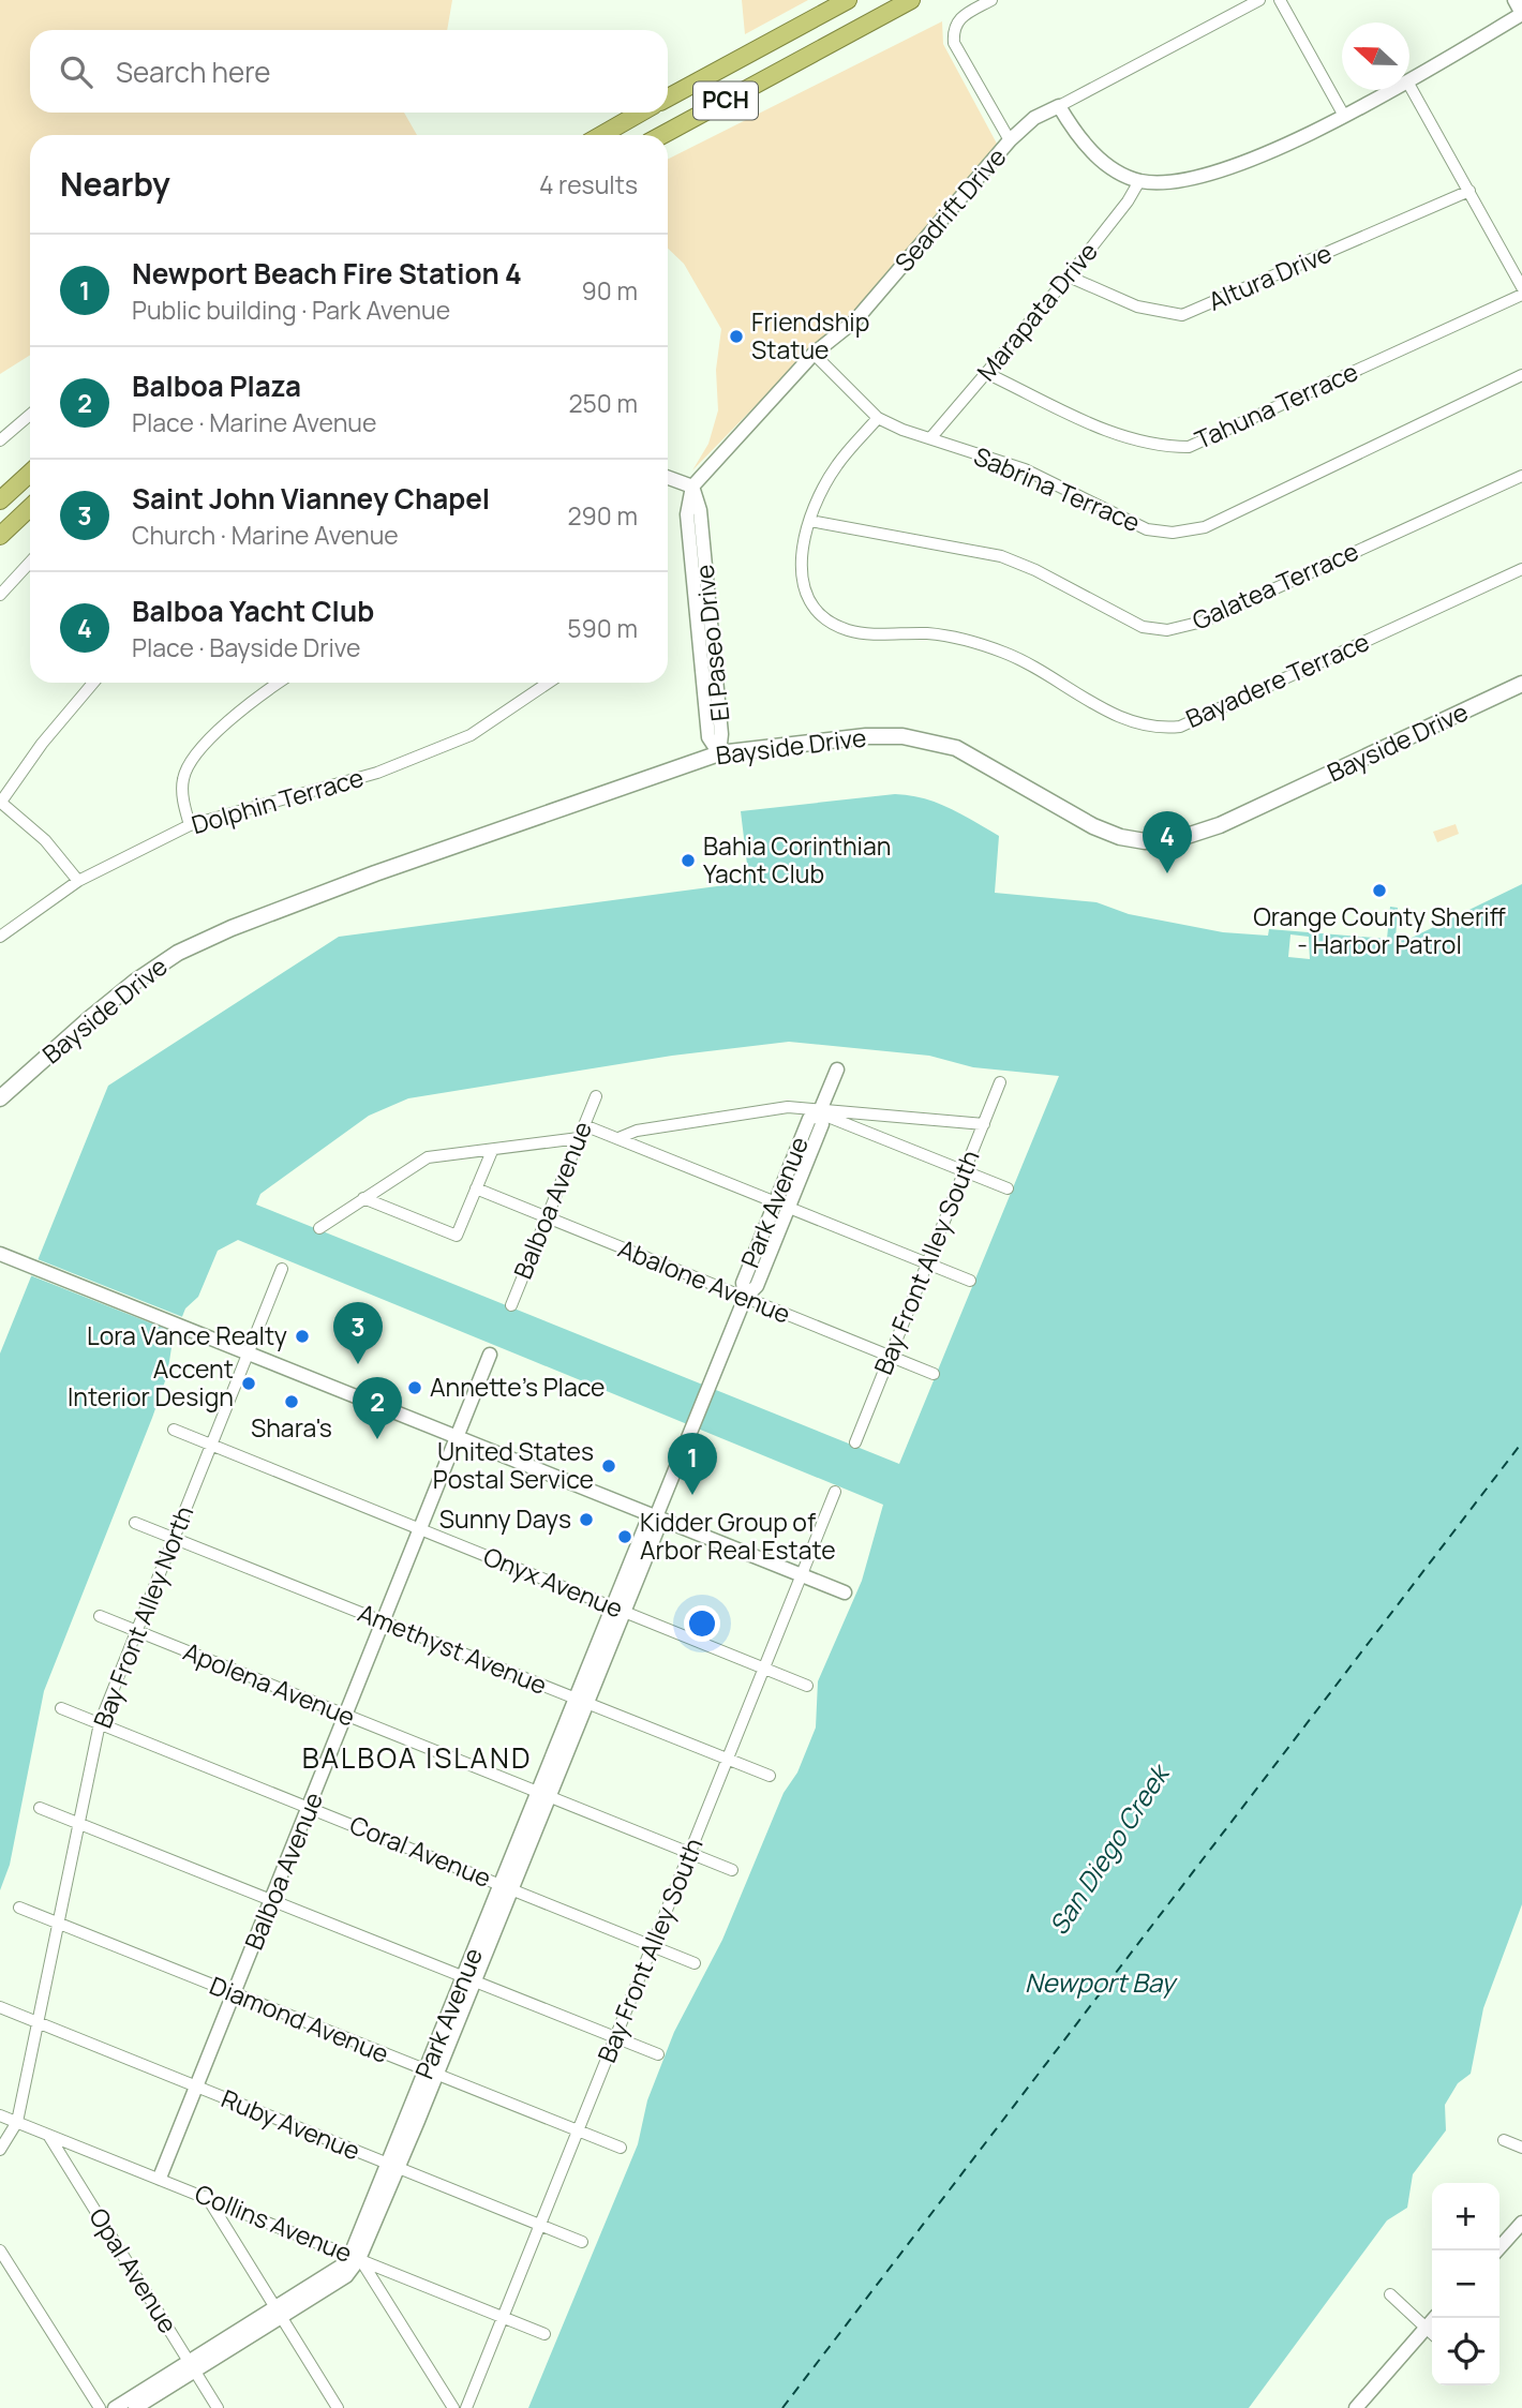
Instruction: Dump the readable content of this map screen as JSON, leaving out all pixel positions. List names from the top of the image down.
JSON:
{
  "streets": {
    "highway": ["PCH"],
    "main road": ["Bayside Drive"],
    "street": [
      "Seadrift Drive",
      "Altura Drive",
      "Marapata Drive",
      "Tahuna Terrace",
      "Sabrina Terrace",
      "Galatea Terrace",
      "El Paseo Drive",
      "Bayadere Terrace",
      "Dolphin Terrace",
      "Balboa Avenue",
      "Park Avenue",
      "Bay Front Alley South",
      "Abalone Avenue",
      "Onyx Avenue",
      "Bay Front Alley North",
      "Amethyst Avenue",
      "Apolena Avenue",
      "Coral Avenue",
      "Diamond Avenue",
      "Ruby Avenue",
      "Collins Avenue",
      "Opal Avenue"
    ]
  },
  "crossings": [
    ["Seadrift Drive", "Sabrina Terrace"],
    ["Seadrift Drive", "El Paseo Drive"],
    ["Altura Drive", "Marapata Drive"],
    ["Marapata Drive", "Tahuna Terrace"],
    ["Marapata Drive", "Sabrina Terrace"],
    ["Sabrina Terrace", "Bayadere Terrace"],
    ["Galatea Terrace", "Bayadere Terrace"],
    ["El Paseo Drive", "Bayside Drive"],
    ["Balboa Avenue", "Abalone Avenue"],
    ["Balboa Avenue", "Onyx Avenue"],
    ["Balboa Avenue", "Amethyst Avenue"],
    ["Balboa Avenue", "Apolena Avenue"],
    ["Balboa Avenue", "Coral Avenue"],
    ["Balboa Avenue", "Diamond Avenue"],
    ["Balboa Avenue", "Ruby Avenue"],
    ["Balboa Avenue", "Collins Avenue"],
    ["Park Avenue", "Abalone Avenue"],
    ["Park Avenue", "Onyx Avenue"],
    ["Park Avenue", "Amethyst Avenue"],
    ["Park Avenue", "Apolena Avenue"],
    ["Park Avenue", "Coral Avenue"],
    ["Park Avenue", "Diamond Avenue"],
    ["Park Avenue", "Ruby Avenue"],
    ["Park Avenue", "Collins Avenue"],
    ["Park Avenue", "Opal Avenue"],
    ["Bay Front Alley South", "Abalone Avenue"],
    ["Bay Front Alley South", "Onyx Avenue"],
    ["Bay Front Alley South", "Amethyst Avenue"],
    ["Bay Front Alley South", "Apolena Avenue"],
    ["Bay Front Alley South", "Coral Avenue"],
    ["Bay Front Alley South", "Diamond Avenue"],
    ["Bay Front Alley South", "Ruby Avenue"],
    ["Bay Front Alley South", "Collins Avenue"],
    ["Onyx Avenue", "Bay Front Alley North"],
    ["Bay Front Alley North", "Amethyst Avenue"],
    ["Bay Front Alley North", "Apolena Avenue"],
    ["Bay Front Alley North", "Coral Avenue"],
    ["Bay Front Alley North", "Diamond Avenue"],
    ["Bay Front Alley North", "Ruby Avenue"],
    ["Bay Front Alley North", "Collins Avenue"],
    ["Collins Avenue", "Opal Avenue"]
  ],
  "districts": ["BALBOA ISLAND"],
  "water": ["San Diego Creek", "Newport Bay"],
  "places": [
    "Friendship Statue",
    "Bahia Corinthian Yacht Club",
    "Orange County Sheriff - Harbor Patrol",
    "Lora Vance Realty",
    "Accent Interior Design",
    "Annette's Place",
    "Shara's",
    "United States Postal Service",
    "Sunny Days",
    "Kidder Group of Arbor Real Estate"
  ],
  "north": "left",
  "page": {
    "search": "Search here",
    "heading": ["Nearby", "4 results"],
    "list": [
      {
        "mark": "1",
        "name": "Newport Beach Fire Station 4",
        "note": "Public building · Park Avenue",
        "value": "90 m"
      },
      {
        "mark": "2",
        "name": "Balboa Plaza",
        "note": "Place · Marine Avenue",
        "value": "250 m"
      },
      {
        "mark": "3",
        "name": "Saint John Vianney Chapel",
        "note": "Church · Marine Avenue",
        "value": "290 m"
      },
      {
        "mark": "4",
        "name": "Balboa Yacht Club",
        "note": "Place · Bayside Drive",
        "value": "590 m"
      }
    ],
    "pins": [
      "4",
      "3",
      "2",
      "1"
    ],
    "map_buttons": ["+", "−"]
  }
}
